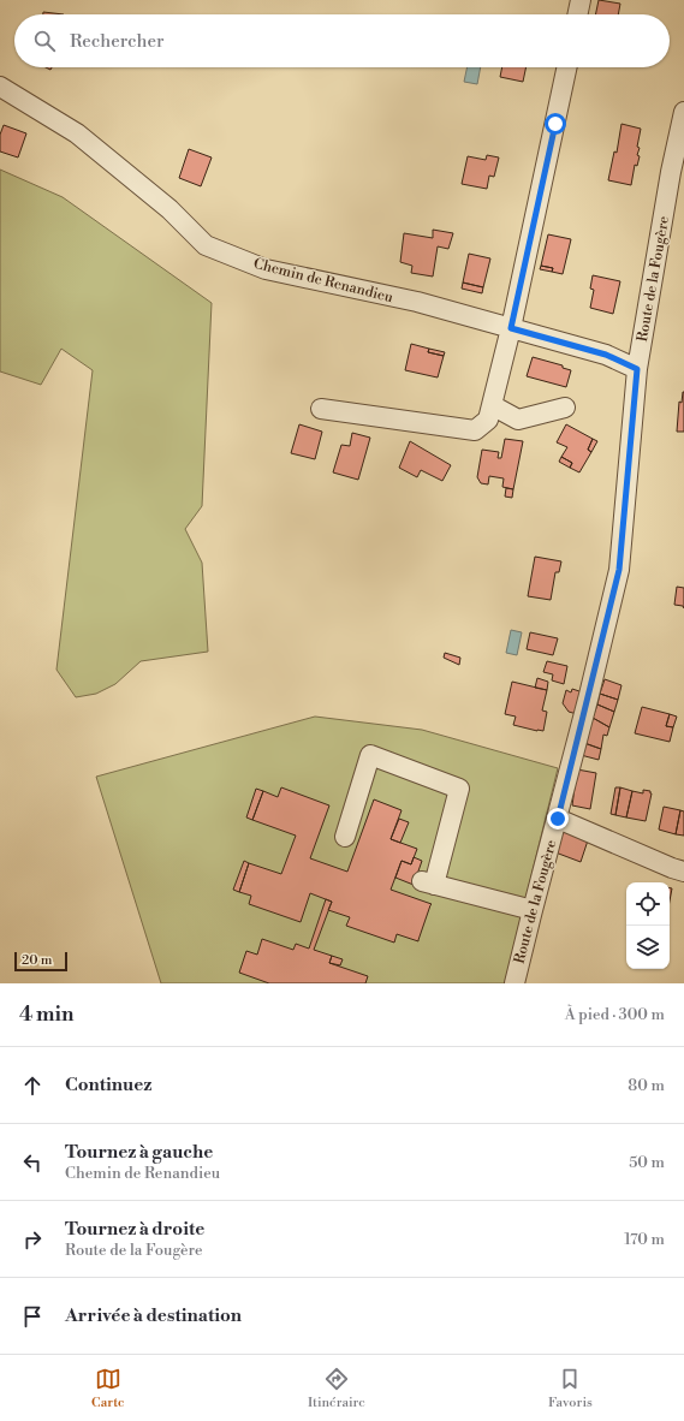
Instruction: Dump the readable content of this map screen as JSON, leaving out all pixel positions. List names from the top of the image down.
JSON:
{
  "streets": {
    "street": ["Route de la Fougère", "Chemin de Renandieu"]
  },
  "crossings": [
    ["Route de la Fougère", "Chemin de Renandieu"]
  ],
  "scale_bar": "20 m",
  "page": {
    "search": "Rechercher",
    "scale": "20 m",
    "heading": ["4 min", "À pied · 300 m"],
    "list": [
      ["Continuez", "80 m"],
      ["Tournez à gauche", "Chemin de Renandieu", "50 m"],
      ["Tournez à droite", "Route de la Fougère", "170 m"],
      "Arrivée à destination"
    ],
    "nav": ["Carte", "Itinéraire", "Favoris"]
  }
}
